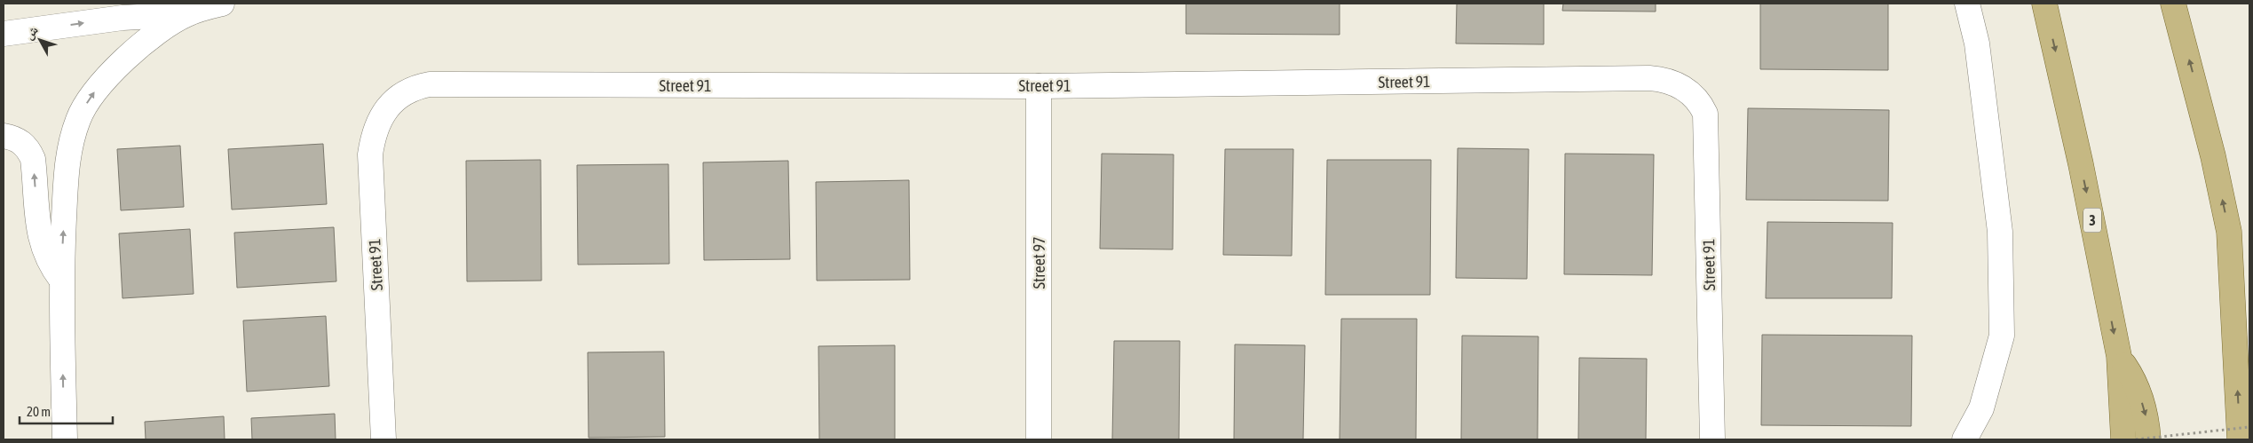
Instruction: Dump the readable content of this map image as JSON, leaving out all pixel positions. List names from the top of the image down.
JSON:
{
  "streets": {
    "main road": ["3"],
    "street": ["Street 91", "Street 97"]
  },
  "crossings": [
    ["Street 91", "Street 97"]
  ],
  "scale_bar": "20 m",
  "north": "top left"
}
